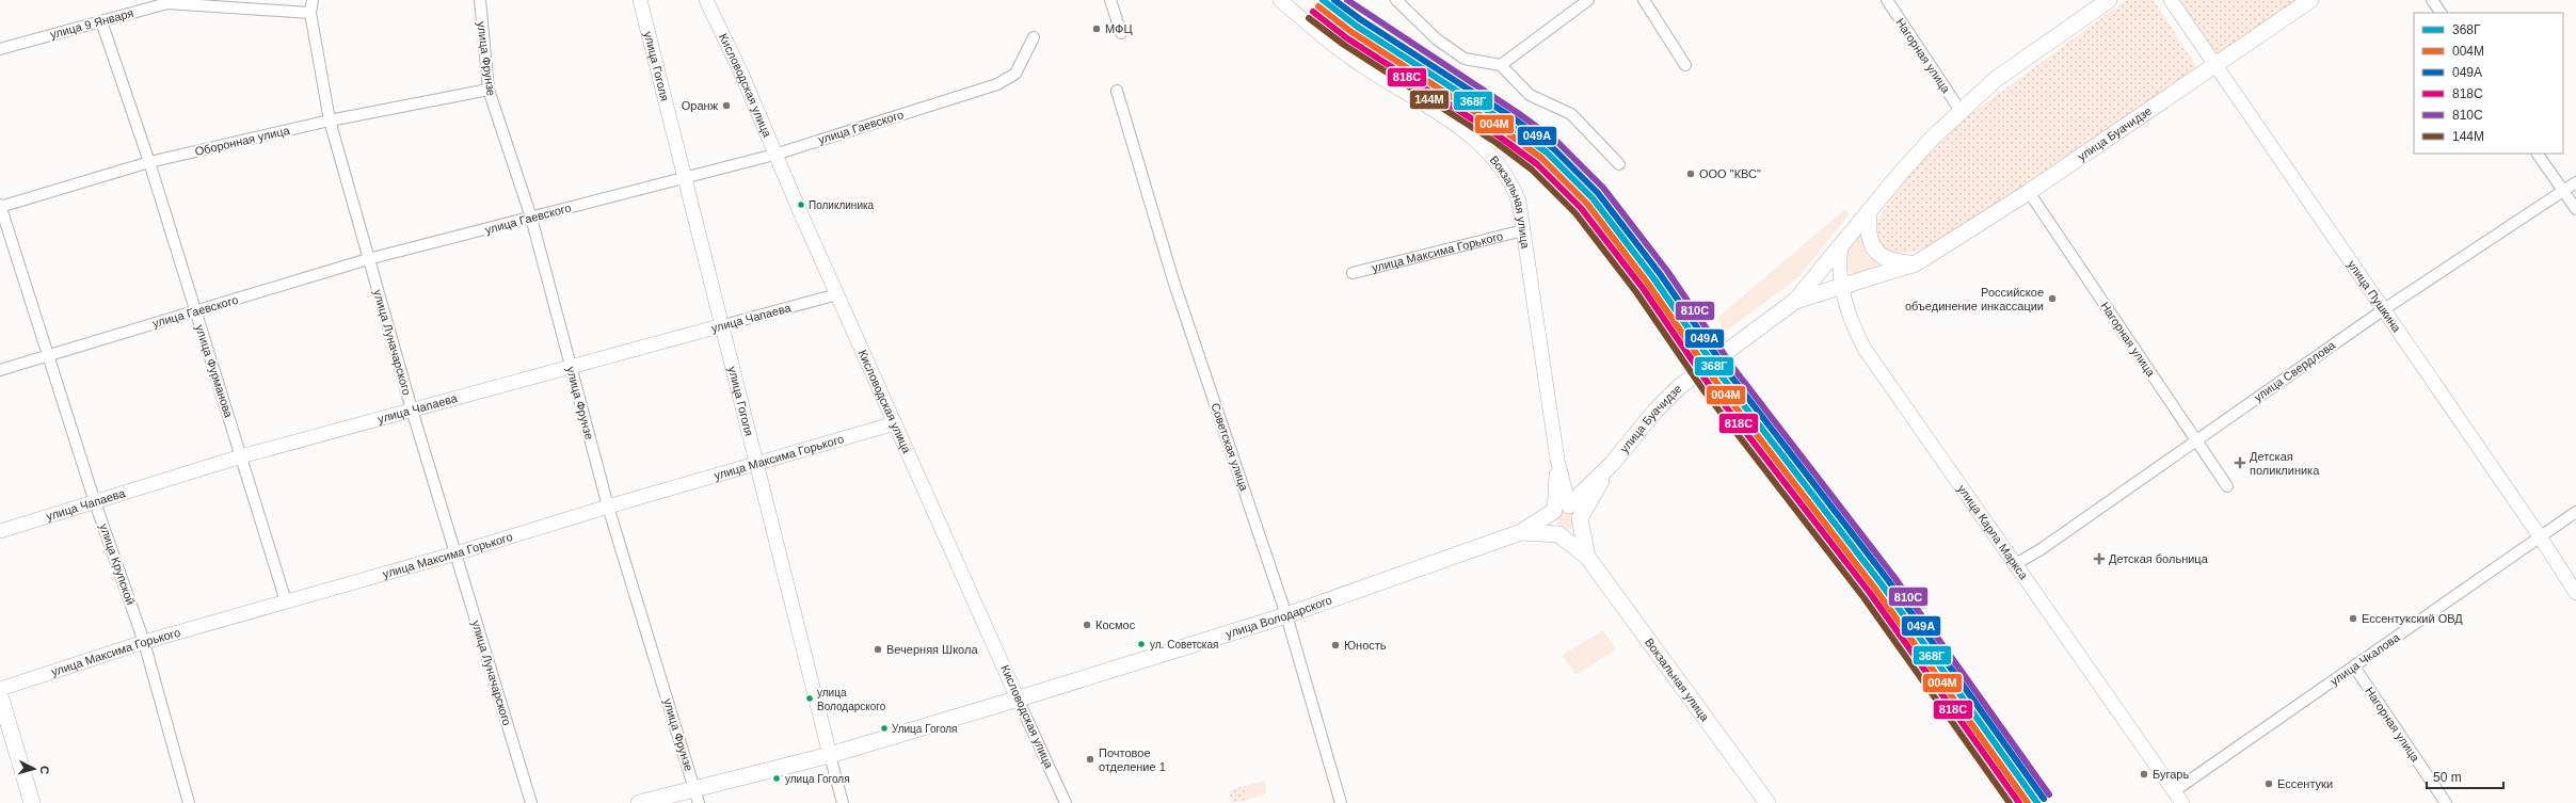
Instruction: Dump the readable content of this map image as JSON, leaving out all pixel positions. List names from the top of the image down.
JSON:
{
  "streets": {
    "main road": ["улица Буачидзе", "Вокзальная улица", "улица Володарского"],
    "street": [
      "улица 9 Января",
      "Нагорная улица",
      "улица Фрунзе",
      "улица Гоголя",
      "Кисловодская улица",
      "улица Гаевского",
      "Оборонная улица",
      "улица Максима Горького",
      "улица Пушкина",
      "улица Чапаева",
      "улица Луначарского",
      "улица Фурманова",
      "улица Свердлова",
      "Советская улица",
      "улица Карла Маркса",
      "улица Крупской",
      "улица Чкалова"
    ]
  },
  "crossings": [
    ["улица 9 Января", "улица Луначарского"],
    ["улица 9 Января", "улица Фурманова"],
    ["Нагорная улица", "улица Буачидзе"],
    ["Нагорная улица", "улица Свердлова"],
    ["Нагорная улица", "улица Чкалова"],
    ["улица Фрунзе", "улица Гаевского"],
    ["улица Фрунзе", "Оборонная улица"],
    ["улица Фрунзе", "улица Максима Горького"],
    ["улица Фрунзе", "улица Чапаева"],
    ["улица Фрунзе", "улица Володарского"],
    ["улица Гоголя", "улица Гаевского"],
    ["улица Гоголя", "улица Максима Горького"],
    ["улица Гоголя", "улица Чапаева"],
    ["улица Гоголя", "улица Володарского"],
    ["Кисловодская улица", "улица Гаевского"],
    ["Кисловодская улица", "улица Максима Горького"],
    ["Кисловодская улица", "улица Чапаева"],
    ["Кисловодская улица", "улица Володарского"],
    ["улица Гаевского", "улица Луначарского"],
    ["улица Гаевского", "улица Фурманова"],
    ["улица Гаевского", "улица Крупской"],
    ["улица Буачидзе", "улица Пушкина"],
    ["улица Буачидзе", "улица Карла Маркса"],
    ["Оборонная улица", "улица Луначарского"],
    ["Оборонная улица", "улица Фурманова"],
    ["Оборонная улица", "улица Крупской"],
    ["Вокзальная улица", "улица Максима Горького"],
    ["улица Максима Горького", "улица Луначарского"],
    ["улица Максима Горького", "улица Фурманова"],
    ["улица Максима Горького", "улица Крупской"],
    ["улица Пушкина", "улица Свердлова"],
    ["улица Пушкина", "улица Чкалова"],
    ["улица Чапаева", "улица Луначарского"],
    ["улица Чапаева", "улица Фурманова"],
    ["улица Чапаева", "улица Крупской"],
    ["улица Свердлова", "улица Карла Маркса"],
    ["Советская улица", "улица Володарского"],
    ["улица Карла Маркса", "улица Чкалова"]
  ],
  "places": {
    "other": [
      "МФЦ",
      "Оранж",
      "ООО \"КВС\"",
      "Поликлиника",
      "Российское объединение инкассации",
      "Ессентукский ОВД",
      "Космос",
      "ул. Советская",
      "Юность",
      "Вечерняя Школа",
      "улица Володарского",
      "Улица Гоголя",
      "Почтовое отделение 1",
      "Бугарь",
      "улица Гоголя",
      "Ессентуки"
    ],
    "health": ["Детская поликлиника", "Детская больница"]
  },
  "lines": [
    "transit line 368Г",
    "transit line 049А",
    "transit line 810С",
    "transit line 004М",
    "transit line 818С",
    "transit line 144М"
  ],
  "legend": [
    "368Г",
    "004М",
    "049А",
    "818С",
    "810С",
    "144М"
  ],
  "scale_bar": "50 m",
  "north": "right"
}
